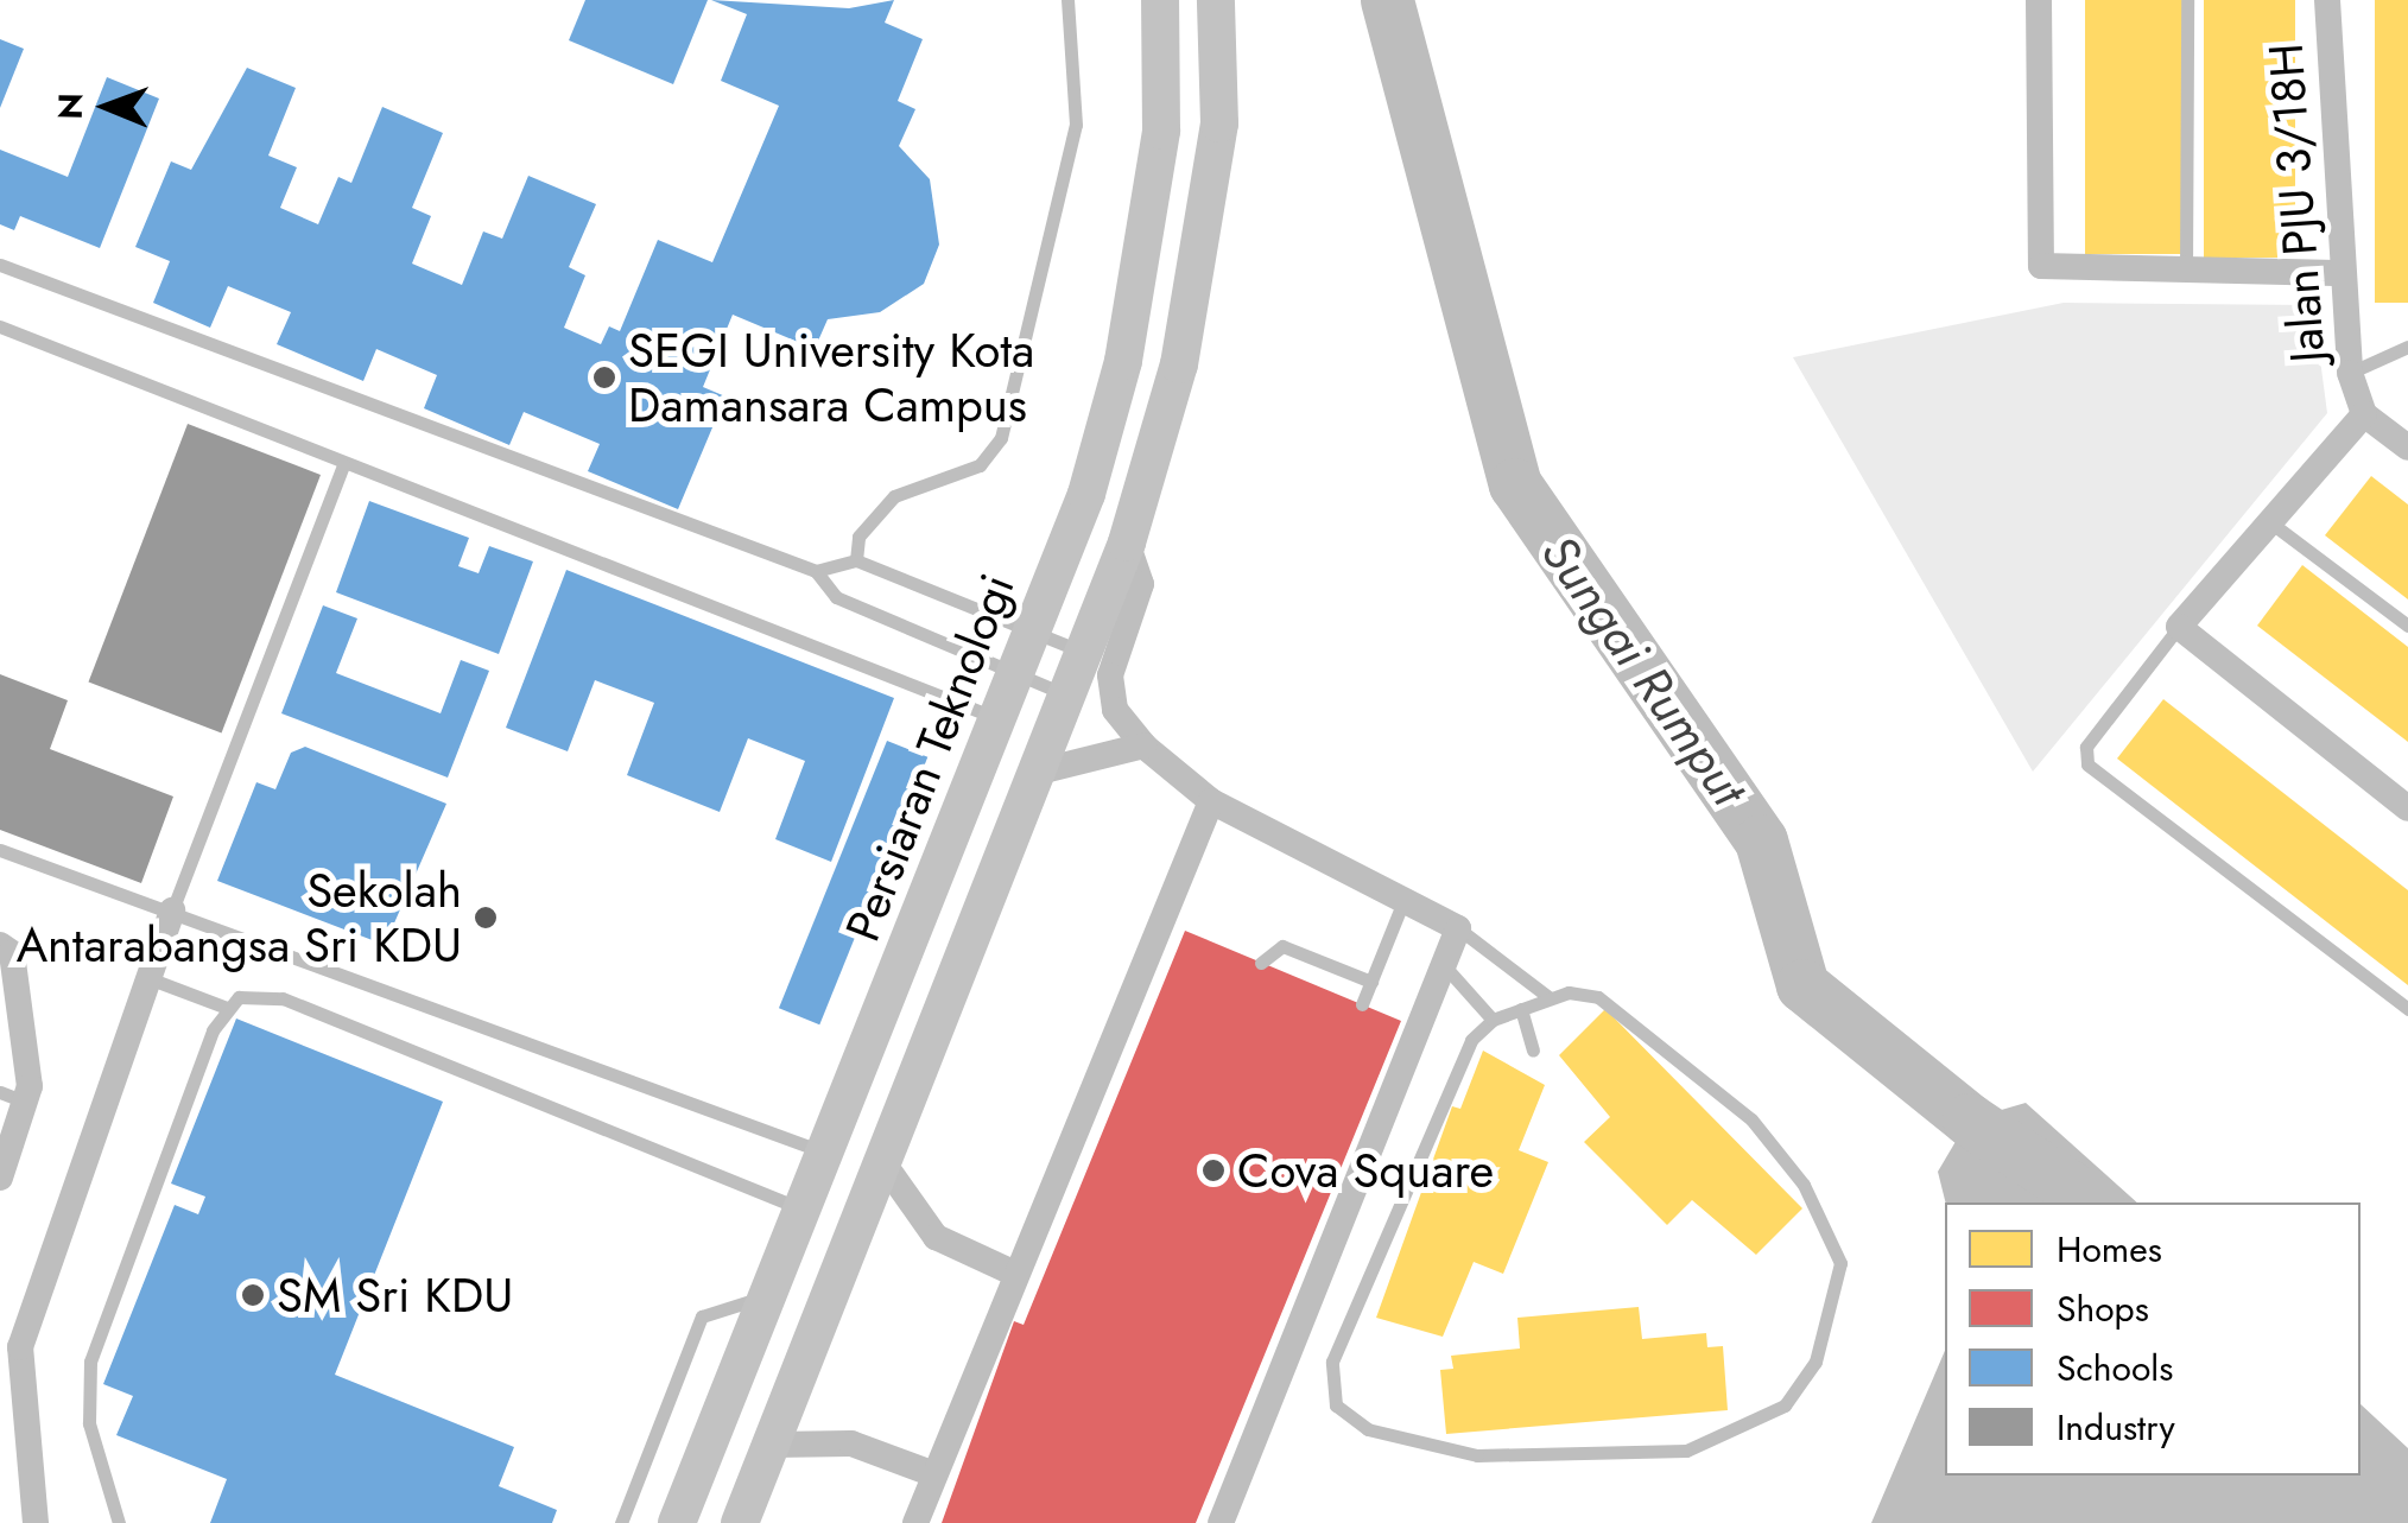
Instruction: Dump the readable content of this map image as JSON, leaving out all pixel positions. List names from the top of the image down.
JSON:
{
  "streets": {
    "street": ["Jalan PJU 3/18H", "Persiaran Teknologi"]
  },
  "water": ["Sungai Rumput"],
  "places": [
    "SEGI University Kota Damansara Campus",
    "Sekolah Antarabangsa Sri KDU",
    "Cova Square",
    "SM Sri KDU"
  ],
  "legend": [
    "Homes",
    "Shops",
    "Schools",
    "Industry"
  ],
  "north": "left"
}
